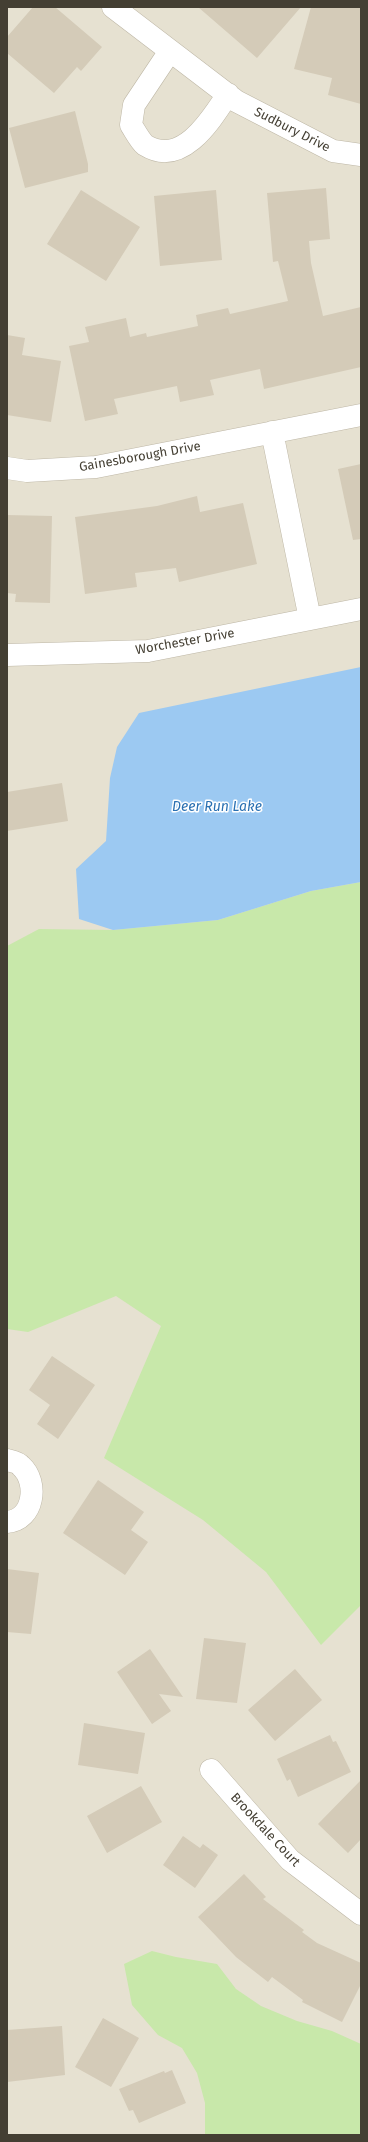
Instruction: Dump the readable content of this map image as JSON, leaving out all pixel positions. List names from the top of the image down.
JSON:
{
  "streets": {
    "street": [
      "Sudbury Drive",
      "Gainesborough Drive",
      "Worchester Drive",
      "Brookdale Court"
    ]
  },
  "water": ["Deer Run Lake"]
}
